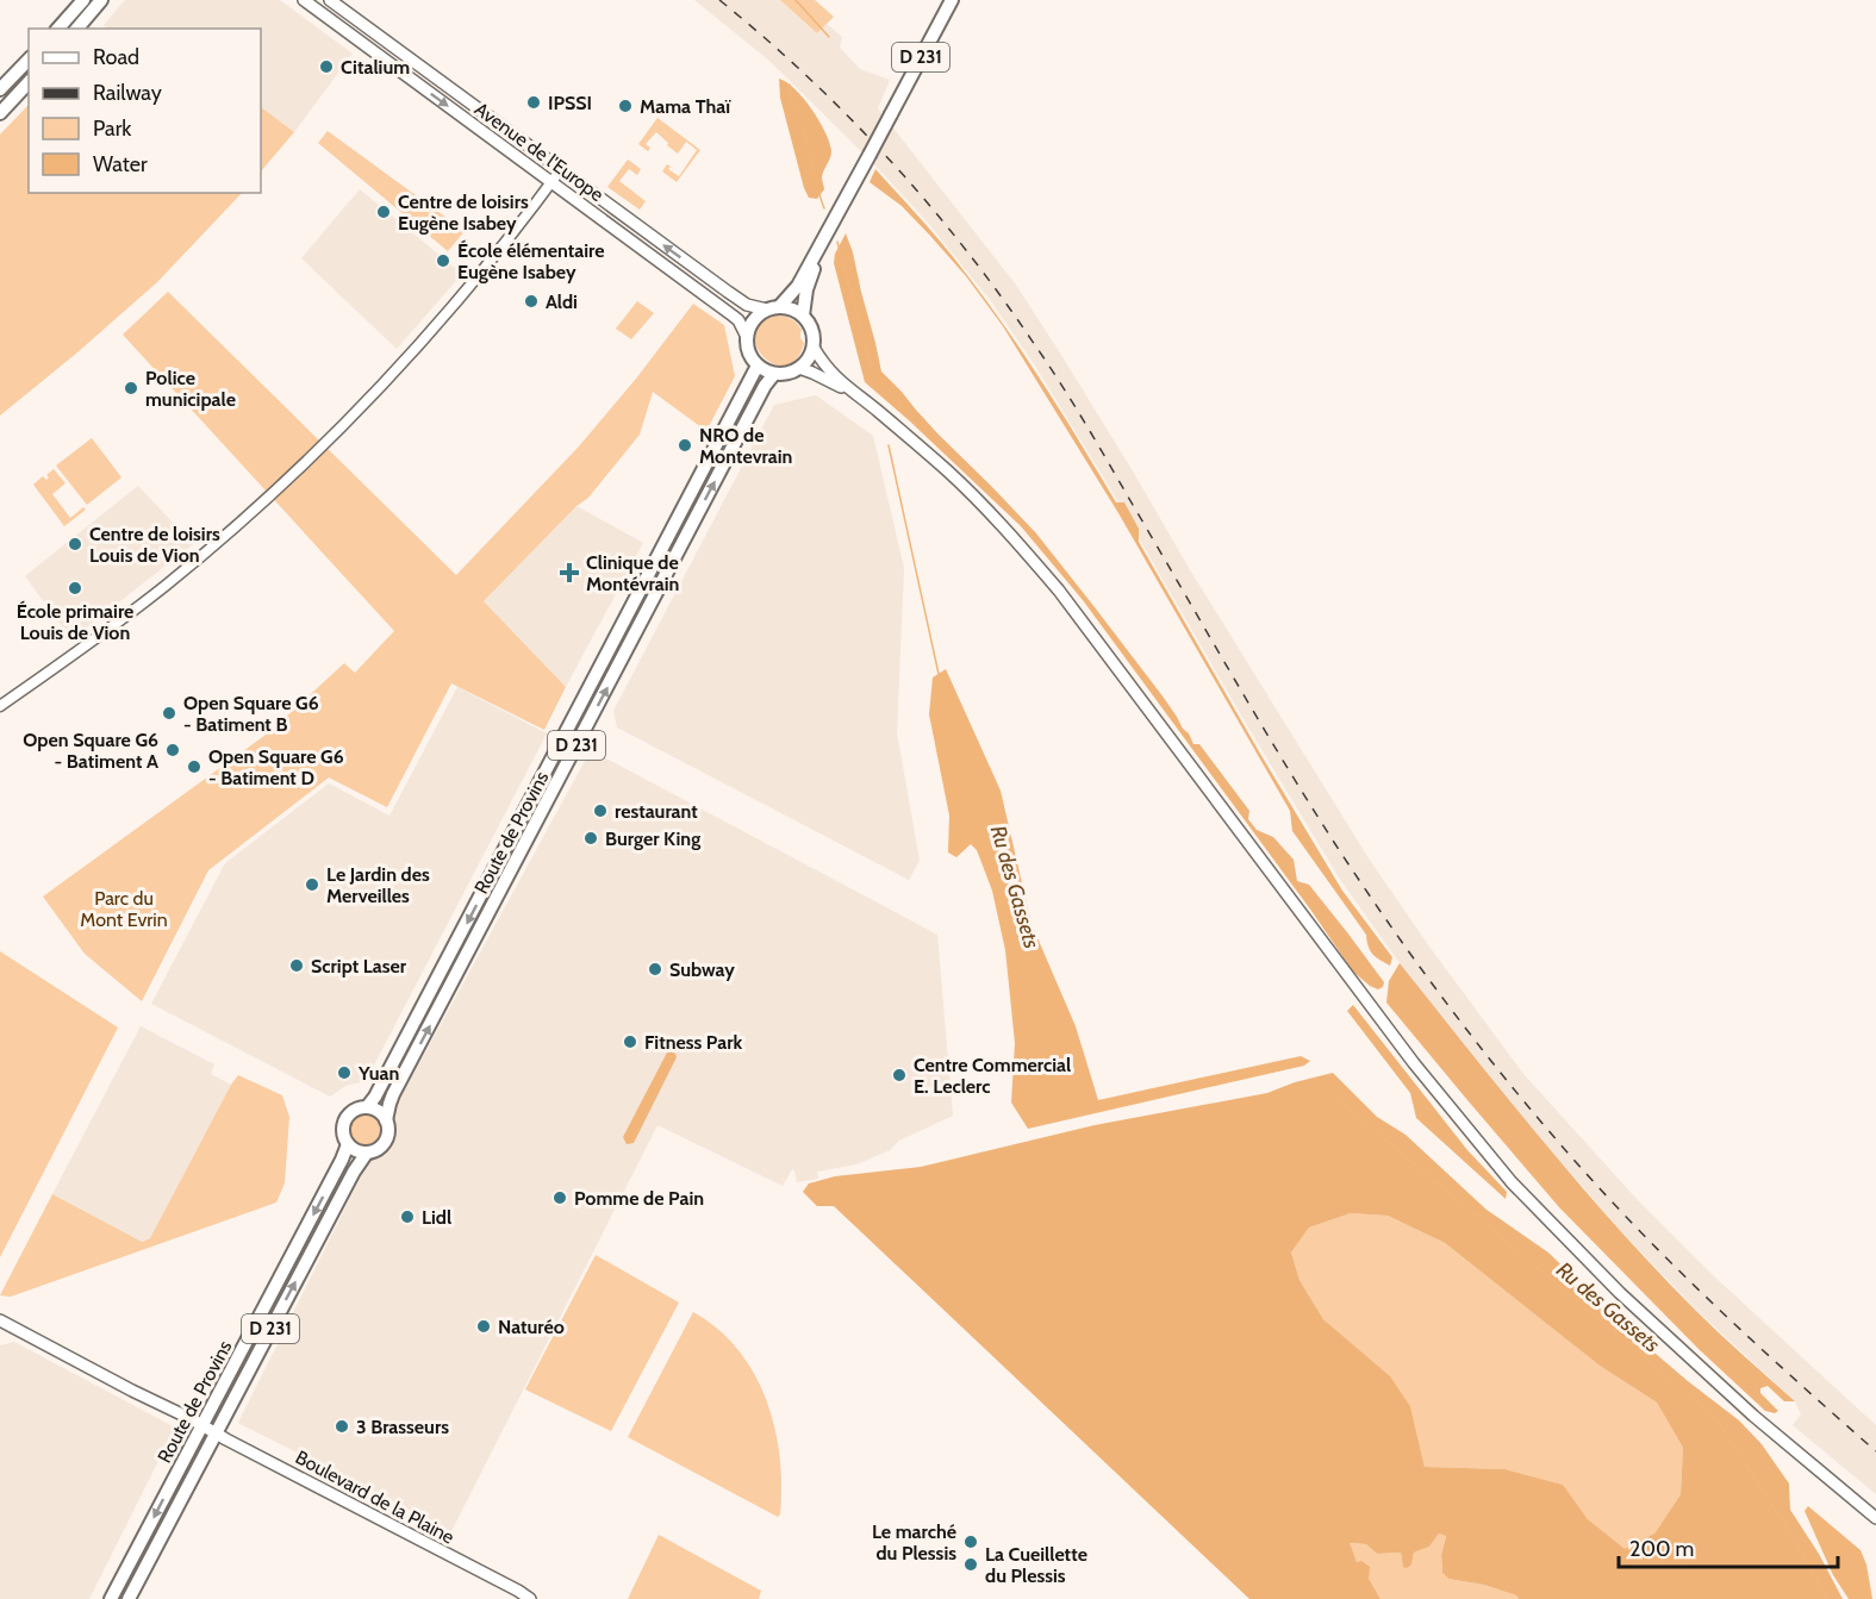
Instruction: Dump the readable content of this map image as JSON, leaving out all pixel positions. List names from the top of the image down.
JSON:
{
  "streets": {
    "main road": [
      "D 231",
      "Avenue de l'Europe",
      "Route de Provins",
      "Boulevard de la Plaine"
    ]
  },
  "crossings": [
    ["D 231", "Avenue de l'Europe"],
    ["D 231", "Route de Provins"],
    ["Avenue de l'Europe", "Route de Provins"],
    ["Route de Provins", "Boulevard de la Plaine"]
  ],
  "water": ["Ru des Gassets"],
  "parks": ["Parc du Mont Evrin"],
  "places": {
    "other": [
      "Citalium",
      "IPSSI",
      "Mama Thaï",
      "Centre de loisirs Eugène Isabey",
      "École élémentaire Eugène Isabey",
      "Aldi",
      "Police municipale",
      "NRO de Montevrain",
      "Centre de loisirs Louis de Vion",
      "École primaire Louis de Vion",
      "Open Square G6 - Batiment B",
      "Open Square G6 - Batiment A",
      "Open Square G6 - Batiment D",
      "restaurant",
      "Burger King",
      "Le Jardin des Merveilles",
      "Script Laser",
      "Subway",
      "Fitness Park",
      "Yuan",
      "Centre Commercial E. Leclerc",
      "Pomme de Pain",
      "Lidl",
      "Naturéo",
      "3 Brasseurs",
      "Le marché du Plessis",
      "La Cueillette du Plessis"
    ],
    "health": ["Clinique de Montévrain"]
  },
  "legend": [
    "Road",
    "Railway",
    "Park",
    "Water"
  ],
  "scale_bar": "200 m"
}
